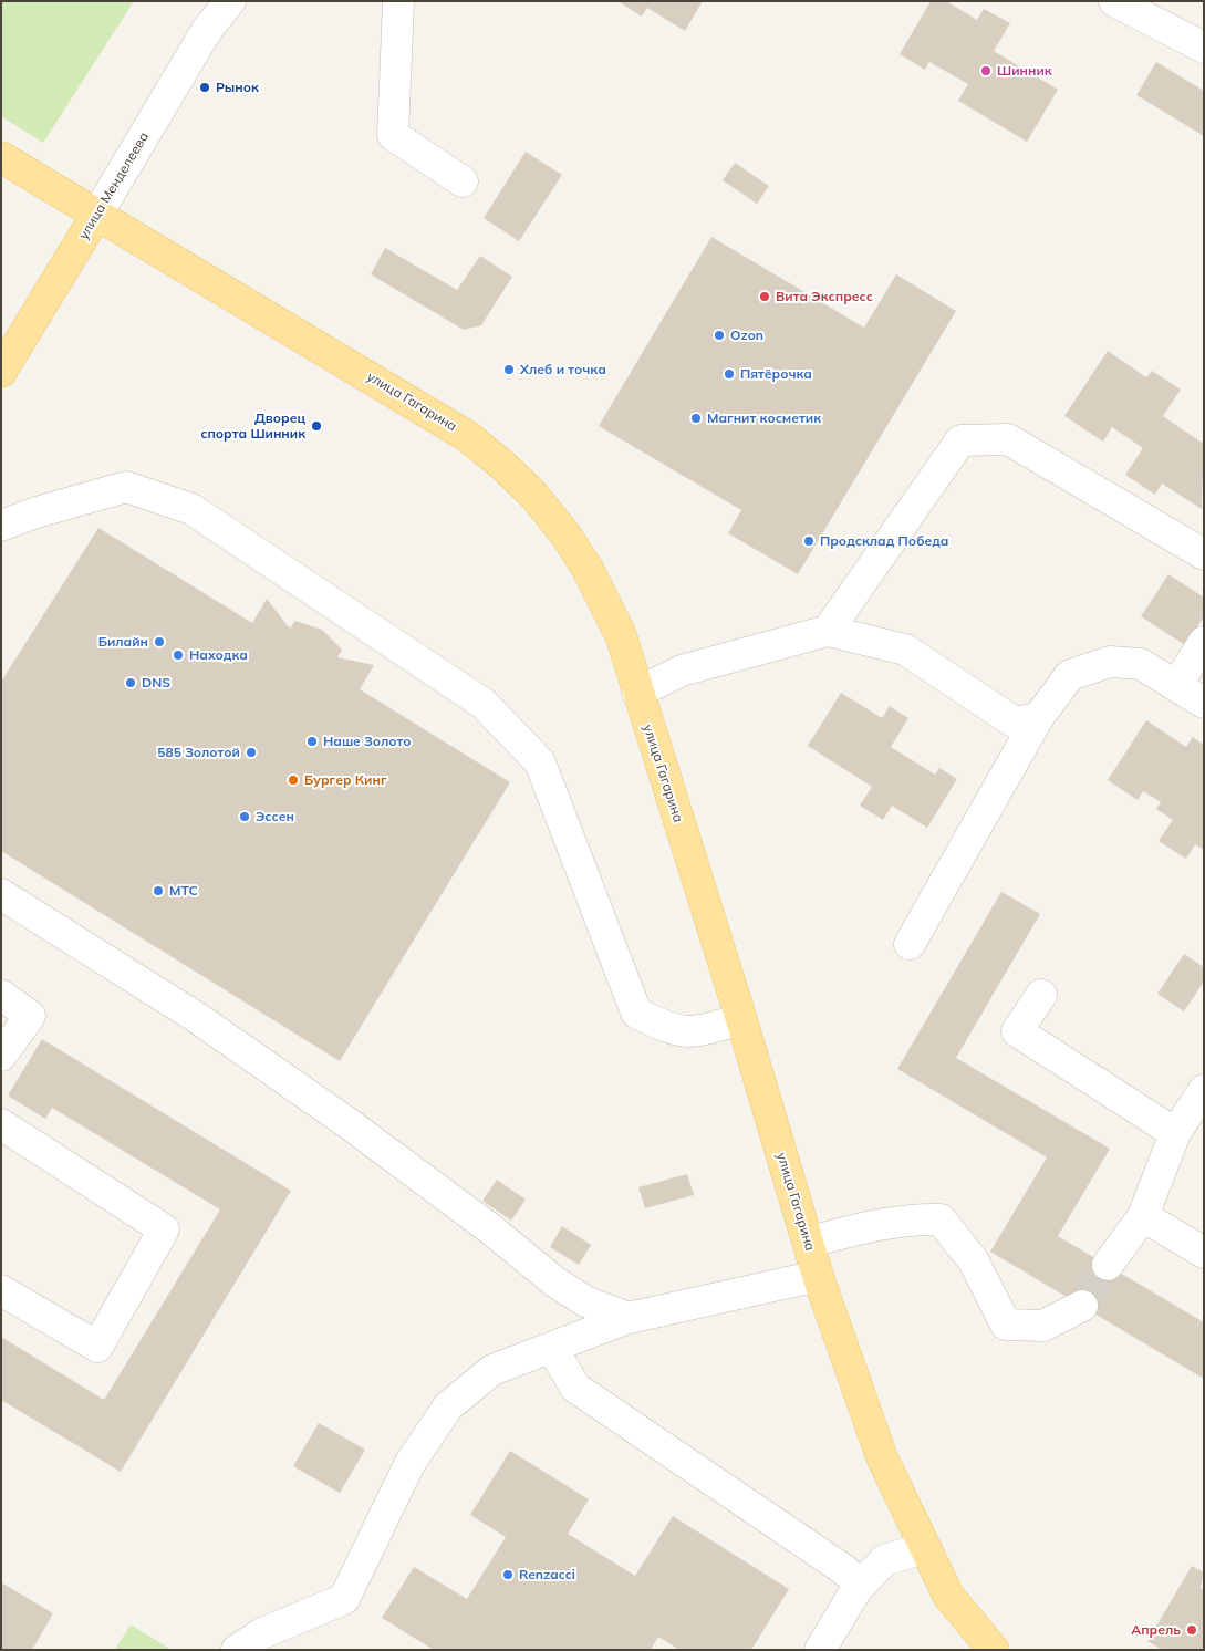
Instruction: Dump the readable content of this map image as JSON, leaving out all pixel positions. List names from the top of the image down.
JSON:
{
  "streets": {
    "main road": ["улица Менделеева", "улица Гагарина"]
  },
  "crossings": [
    ["улица Менделеева", "улица Гагарина"]
  ],
  "places": [
    "Шинник",
    "Рынок",
    "Вита Экспресс",
    "Ozon",
    "Хлеб и точка",
    "Пятёрочка",
    "Магнит косметик",
    "Дворец спорта Шинник",
    "Продсклад Победа",
    "Билайн",
    "Находка",
    "DNS",
    "Наше Золото",
    "585 Золотой",
    "Бургер Кинг",
    "Эссен",
    "МТС",
    "Renzacci",
    "Апрель"
  ]
}
